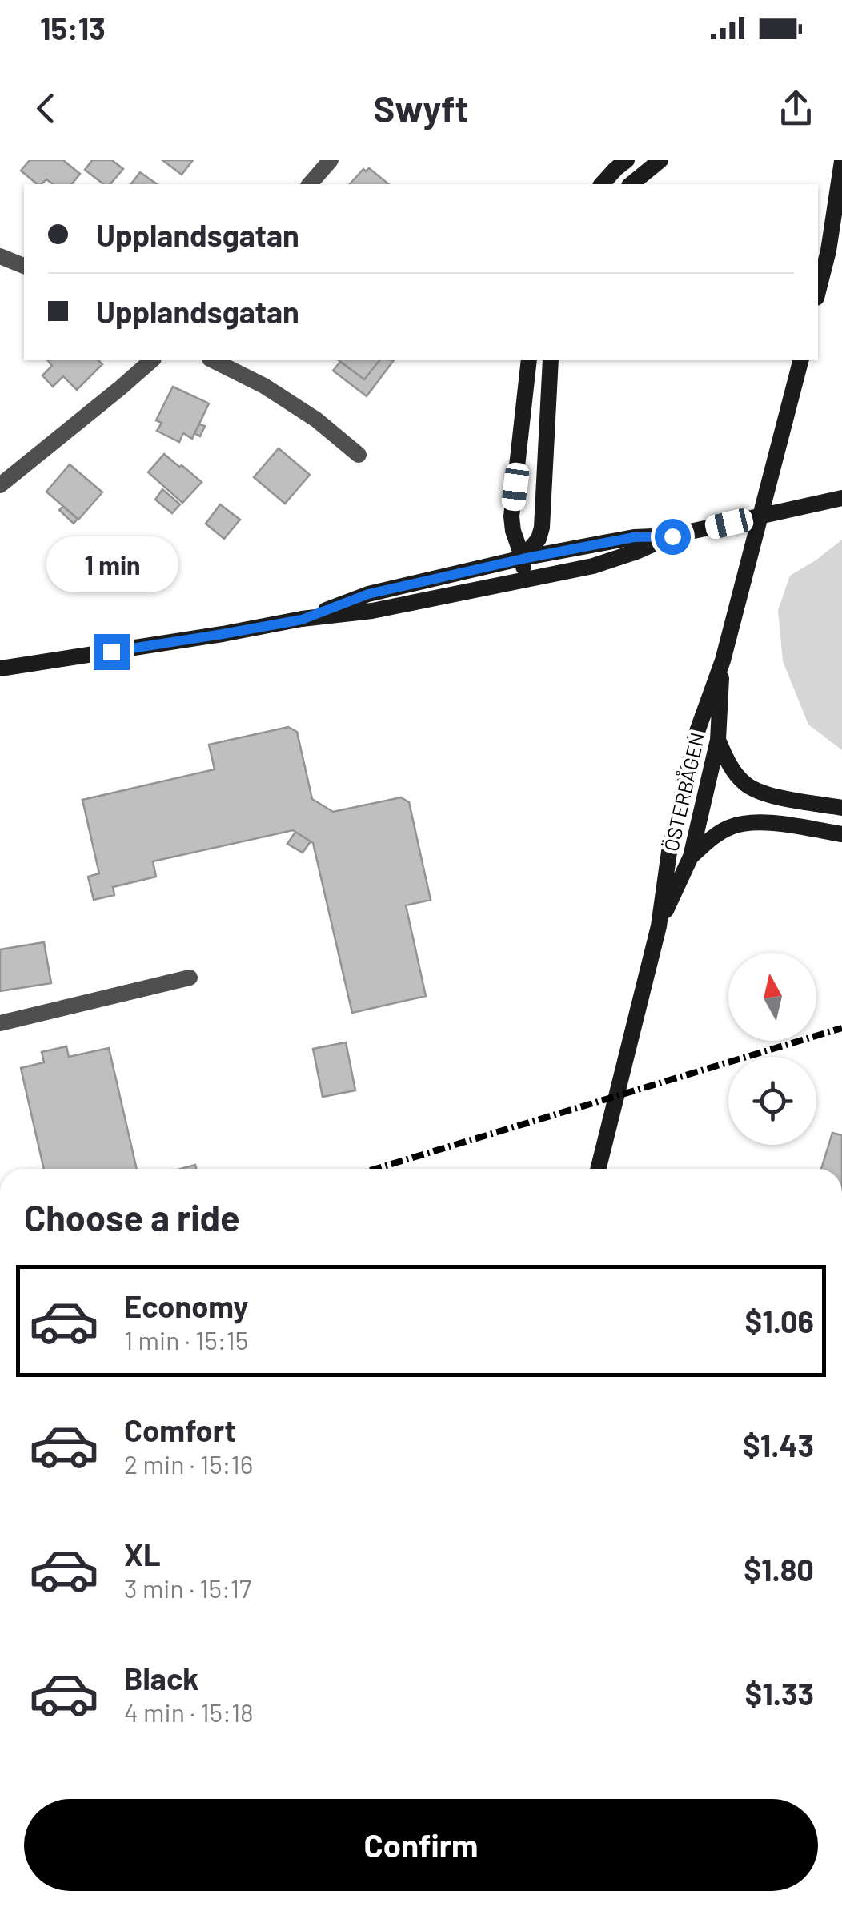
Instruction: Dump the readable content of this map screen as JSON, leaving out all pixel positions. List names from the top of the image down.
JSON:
{
  "streets": {
    "main road": ["ÖSTERBÅGEN"]
  },
  "north": "top",
  "page": {
    "status": "15:13",
    "header": "Swyft",
    "banner": ["Upplandsgatan", "Upplandsgatan"],
    "bubble": "1 min",
    "heading": "Choose a ride",
    "list": [
      {
        "name": "Economy",
        "note": "1 min · 15:15",
        "value": "$1.06"
      },
      {
        "name": "Comfort",
        "note": "2 min · 15:16",
        "value": "$1.43"
      },
      {
        "name": "XL",
        "note": "3 min · 15:17",
        "value": "$1.80"
      },
      {
        "name": "Black",
        "note": "4 min · 15:18",
        "value": "$1.33"
      }
    ],
    "buttons": "Confirm"
  }
}
